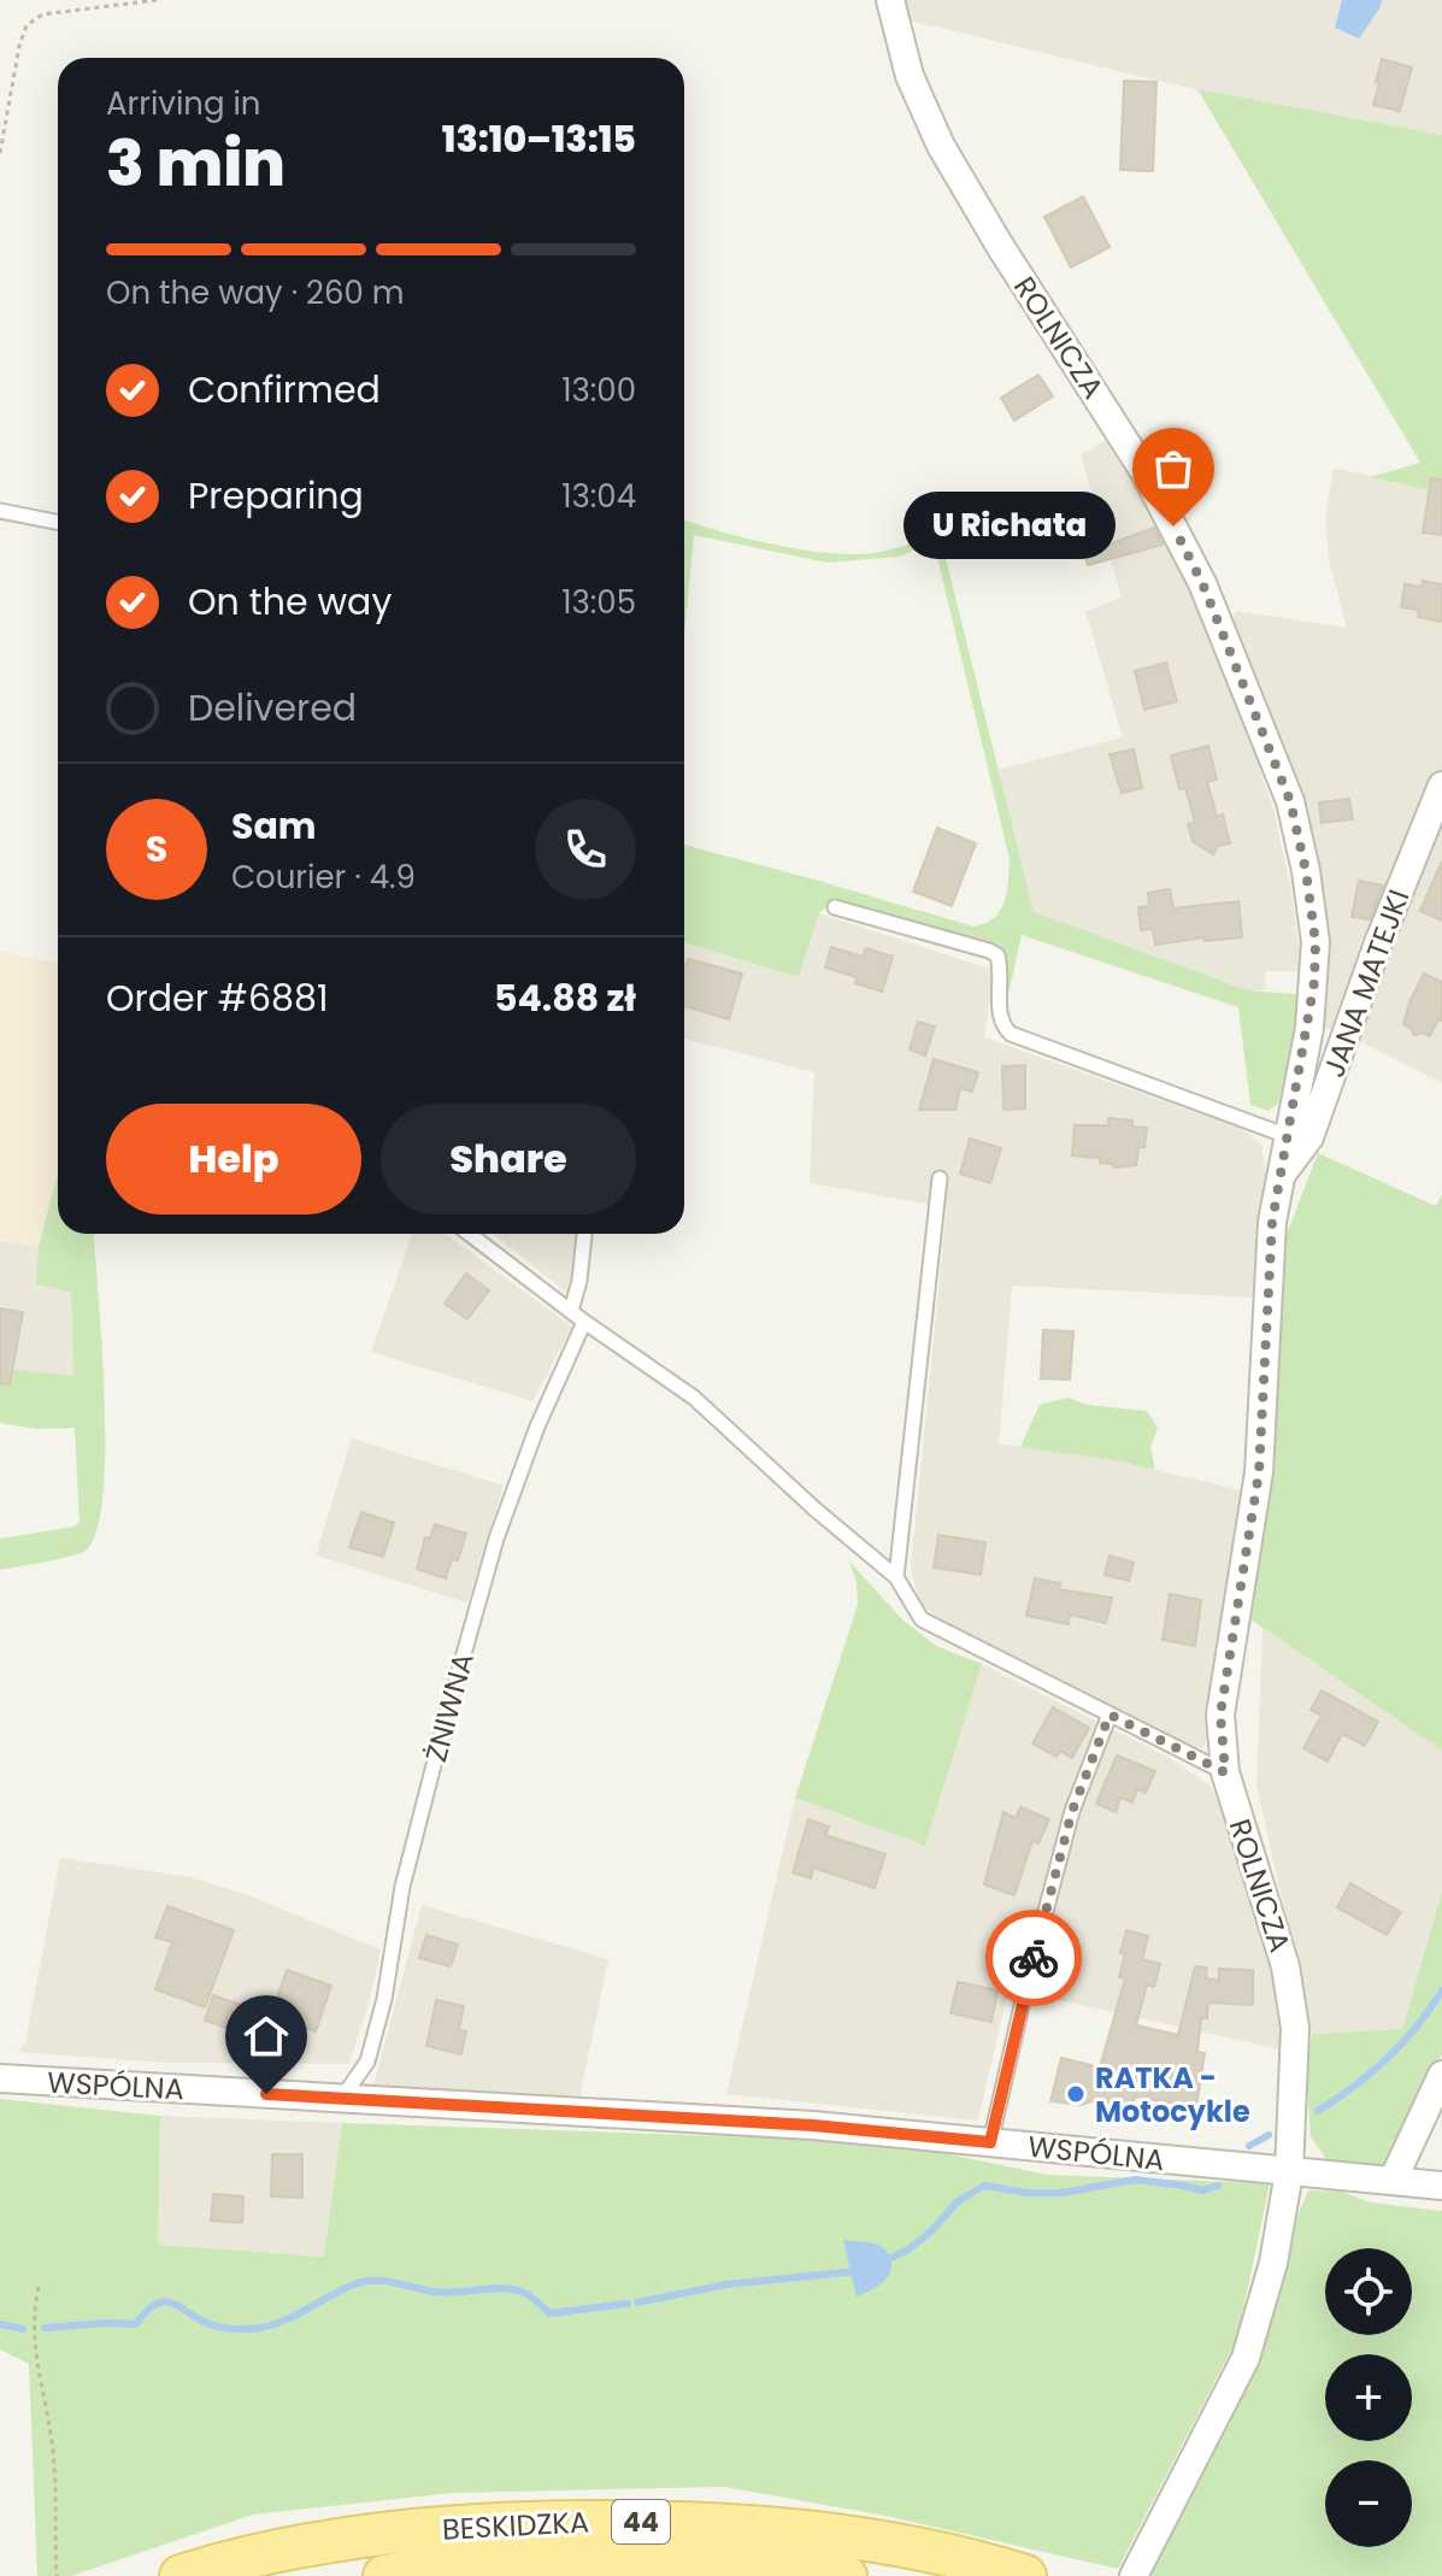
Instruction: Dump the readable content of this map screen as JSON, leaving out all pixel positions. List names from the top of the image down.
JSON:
{
  "streets": {
    "main road": ["44", "BESKIDZKA"],
    "street": ["ROLNICZA", "JANA MATEJKI", "WSPÓLNA"],
    "lane": ["ŻNIWNA"]
  },
  "crossings": [
    ["ROLNICZA", "JANA MATEJKI"],
    ["ROLNICZA", "WSPÓLNA"],
    ["ŻNIWNA", "WSPÓLNA"]
  ],
  "places": ["U Richata", "RATKA - Motocykle"],
  "page": {
    "heading": ["3 min", "Arriving in", "13:10–13:15"],
    "panel": [
      "Sam",
      "Courier · 4.9",
      "Order #6881",
      "54.88 zł"
    ],
    "bar": "On the way · 260 m",
    "list": [
      ["Confirmed", "13:00"],
      ["Preparing", "13:04"],
      ["On the way", "13:05"],
      "Delivered"
    ],
    "bubble": "U Richata",
    "round": "S",
    "buttons": ["Help", "Share"],
    "map_buttons": ["+", "−"]
  }
}
